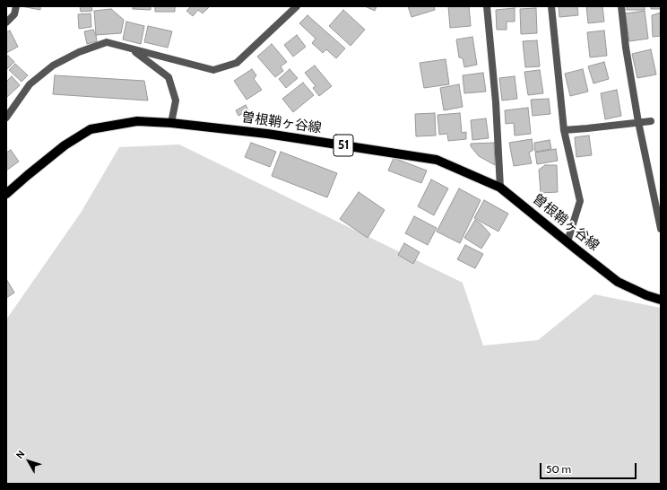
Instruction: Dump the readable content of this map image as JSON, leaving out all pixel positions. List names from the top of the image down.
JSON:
{
  "streets": {
    "main road": ["曽根鞘ヶ谷線", "51"]
  },
  "scale_bar": "50 m",
  "north": "top left"
}
